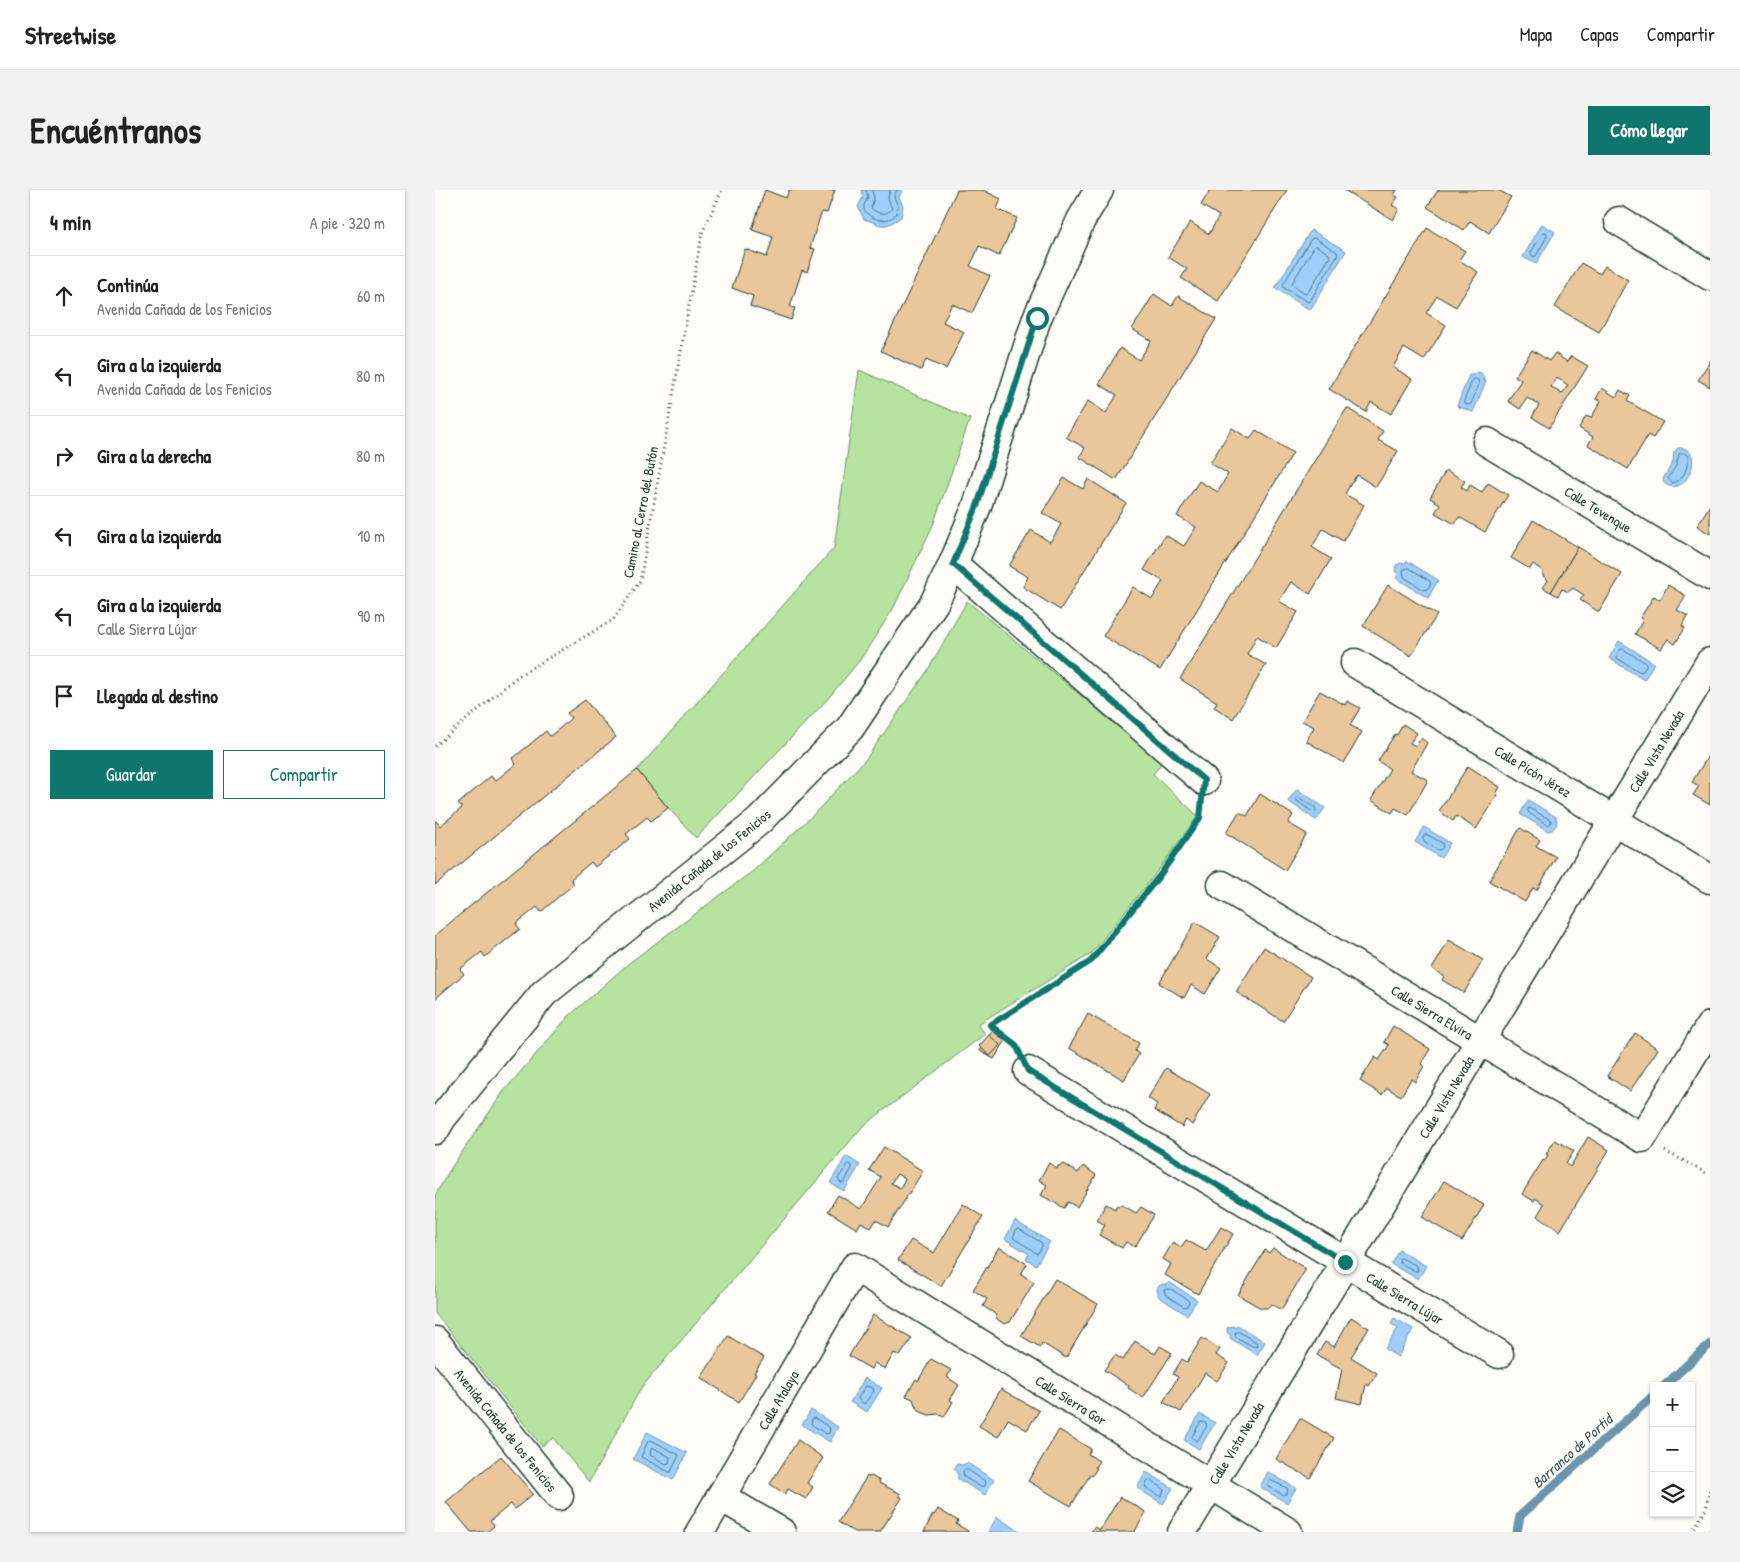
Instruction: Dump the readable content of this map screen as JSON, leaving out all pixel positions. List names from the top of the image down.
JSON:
{
  "streets": {
    "street": [
      "Calle Tevenque",
      "Calle Vista Nevada",
      "Calle Picón Jérez",
      "Avenida Cañada de los Fenicios",
      "Calle Sierra Elvira",
      "Calle Sierra Lújar",
      "Calle Atalaya",
      "Calle Sierra Gor"
    ],
    "path": ["Camino al Cerro del Butón"]
  },
  "crossings": [
    ["Calle Vista Nevada", "Calle Picón Jérez"],
    ["Calle Vista Nevada", "Calle Sierra Elvira"],
    ["Calle Vista Nevada", "Calle Sierra Lújar"],
    ["Calle Vista Nevada", "Calle Sierra Gor"],
    ["Calle Atalaya", "Calle Sierra Gor"]
  ],
  "water": ["Barranco de Portid"],
  "page": {
    "header": "Streetwise",
    "nav": ["Mapa", "Capas", "Compartir"],
    "buttons": [
      "Cómo llegar",
      ["Guardar", "Compartir"]
    ],
    "title": "Encuéntranos",
    "heading": ["4 min", "A pie · 320 m"],
    "list": [
      ["Continúa", "Avenida Cañada de los Fenicios", "60 m"],
      ["Gira a la izquierda", "Avenida Cañada de los Fenicios", "80 m"],
      ["Gira a la derecha", "80 m"],
      ["Gira a la izquierda", "10 m"],
      ["Gira a la izquierda", "Calle Sierra Lújar", "90 m"],
      "Llegada al destino"
    ],
    "map_buttons": ["+", "−"]
  }
}
